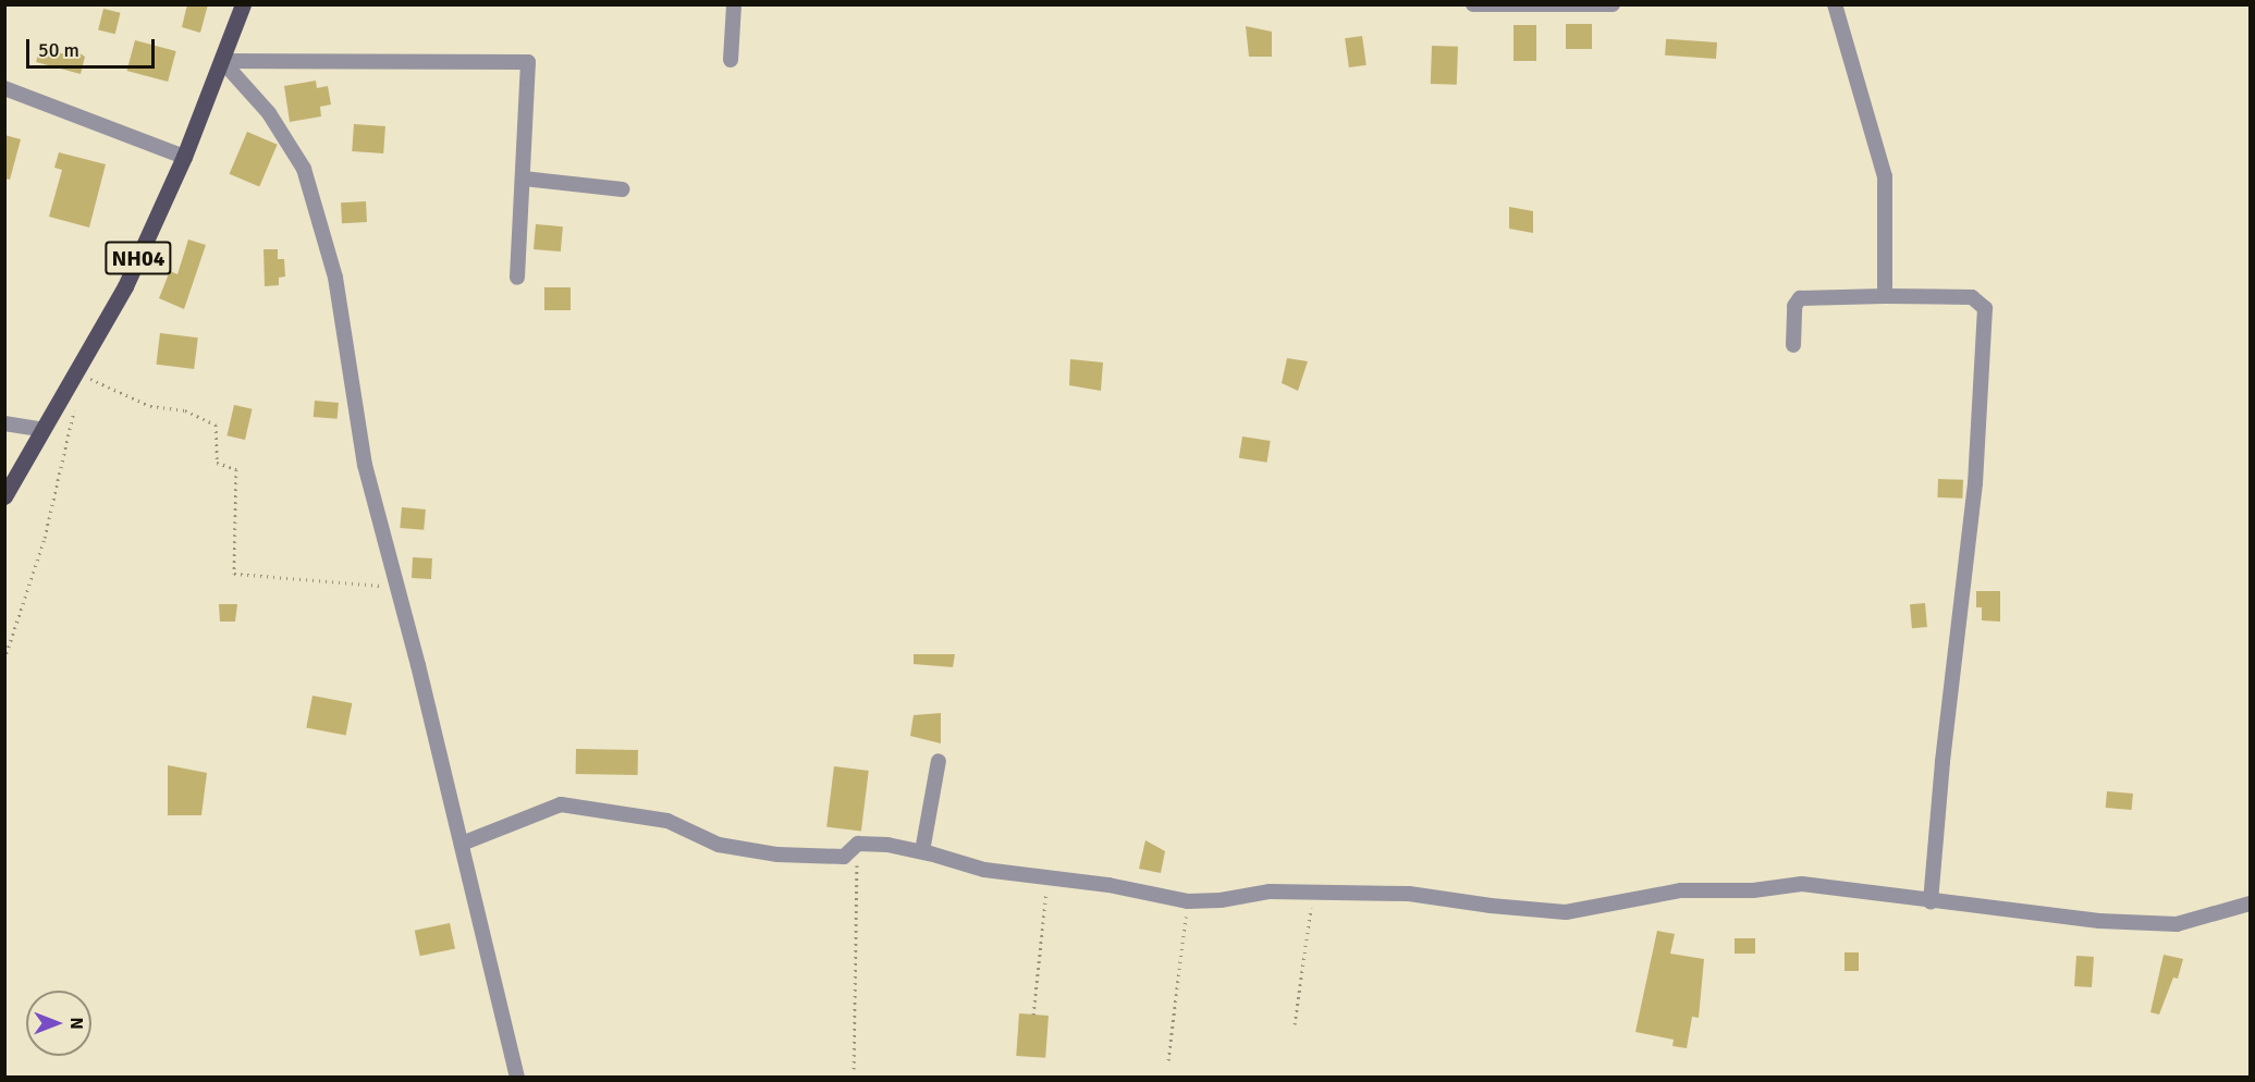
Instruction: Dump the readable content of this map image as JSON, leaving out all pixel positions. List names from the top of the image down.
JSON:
{
  "streets": {
    "main road": ["NH04"]
  },
  "scale_bar": "50 m",
  "north": "right"
}
